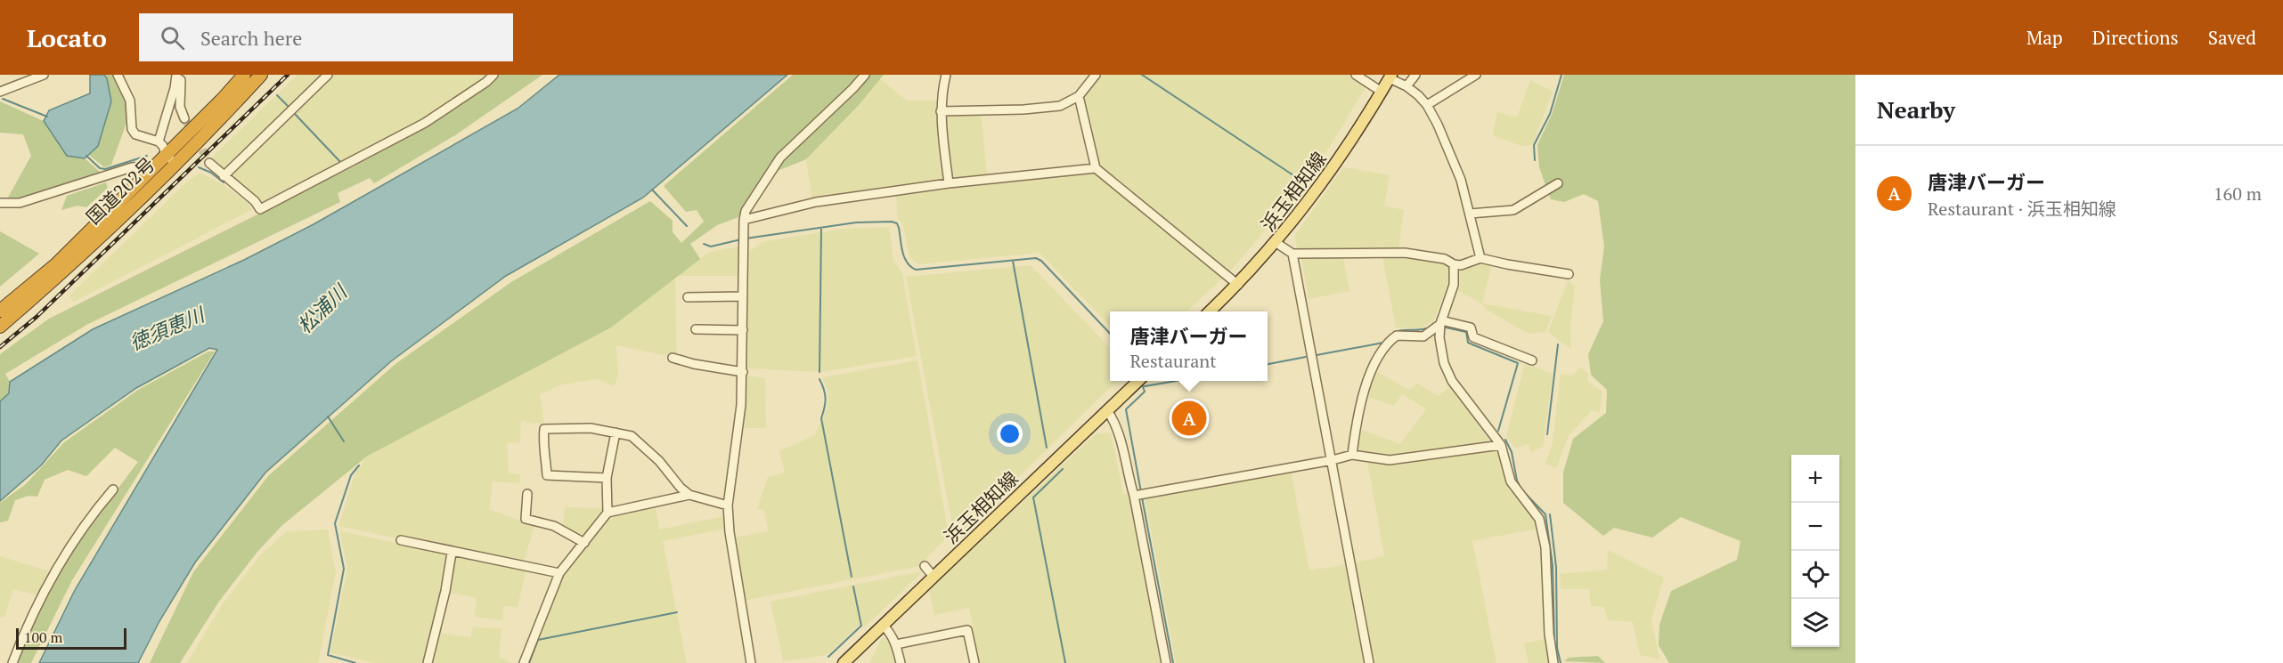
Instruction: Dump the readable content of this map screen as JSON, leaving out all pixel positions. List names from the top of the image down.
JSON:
{
  "streets": {
    "highway": ["国道202号"],
    "main road": ["浜玉相知線"]
  },
  "water": ["松浦川", "徳須恵川"],
  "scale_bar": "100 m",
  "page": {
    "header": "Locato",
    "search": "Search here",
    "nav": ["Map", "Directions", "Saved"],
    "heading": "Nearby",
    "list": [
      {
        "mark": "A",
        "name": "唐津バーガー",
        "note": "Restaurant · 浜玉相知線",
        "value": "160 m"
      }
    ],
    "popup": ["唐津バーガー", "Restaurant"],
    "pins": "A",
    "map_buttons": ["+", "−"],
    "scale": "100 m"
  }
}
